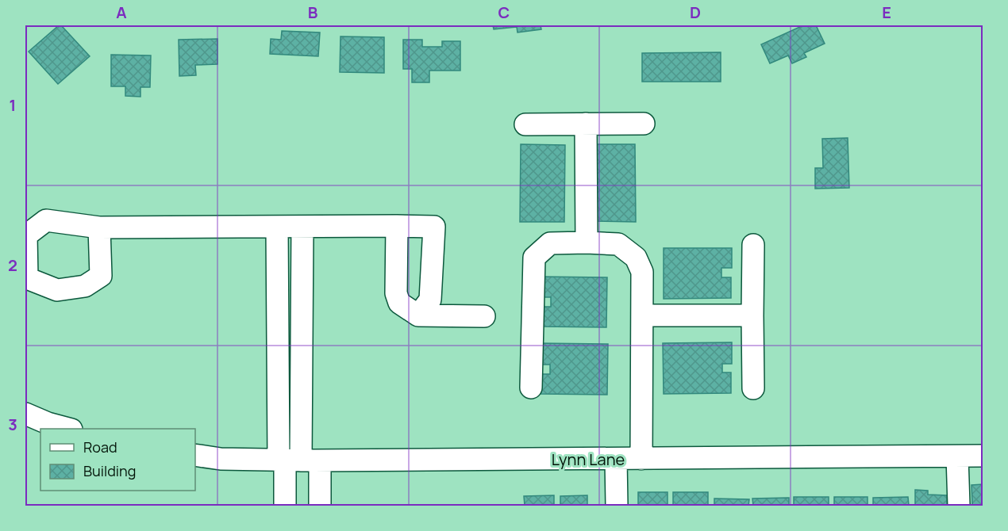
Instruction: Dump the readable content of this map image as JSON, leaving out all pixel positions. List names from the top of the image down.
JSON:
{
  "streets": {
    "street": ["Lynn Lane"]
  },
  "legend": ["Road", "Building"],
  "grid": {
    "columns": [
      "A",
      "B",
      "C",
      "D",
      "E"
    ],
    "rows": ["1", "2", "3"]
  }
}
